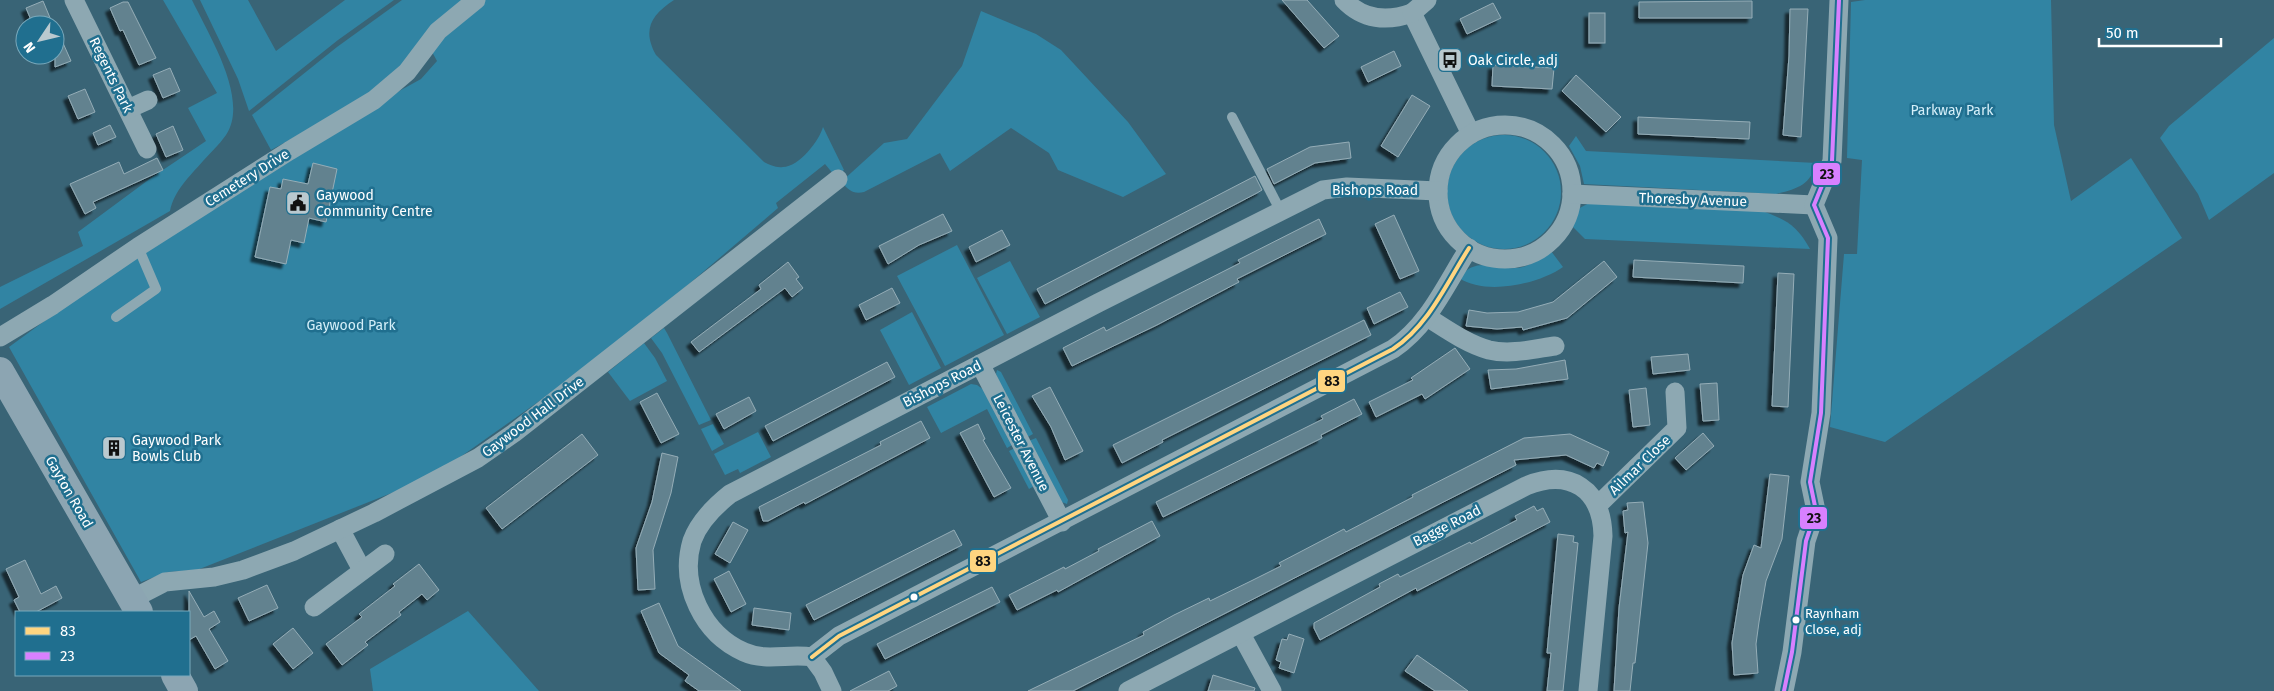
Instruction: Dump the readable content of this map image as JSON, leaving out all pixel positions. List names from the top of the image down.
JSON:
{
  "streets": {
    "main road": ["Gayton Road"],
    "street": [
      "Regents Park",
      "Cemetery Drive",
      "Bishops Road",
      "Thoresby Avenue",
      "Gaywood Hall Drive",
      "Leicester Avenue",
      "Ailmar Close",
      "Bagge Road"
    ]
  },
  "crossings": [
    ["Bishops Road", "Thoresby Avenue"],
    ["Bishops Road", "Leicester Avenue"],
    ["Gaywood Hall Drive", "Gayton Road"],
    ["Ailmar Close", "Bagge Road"]
  ],
  "parks": ["Parkway Park", "Gaywood Park"],
  "places": {
    "bus stop": ["Oak Circle, adj"],
    "public building": ["Gaywood Community Centre"],
    "building": ["Gaywood Park Bowls Club"],
    "other": ["Raynham Close, adj"]
  },
  "lines": ["transit line 23", "transit line 83"],
  "legend": ["83", "23"],
  "scale_bar": "50 m",
  "north": "bottom left"
}
